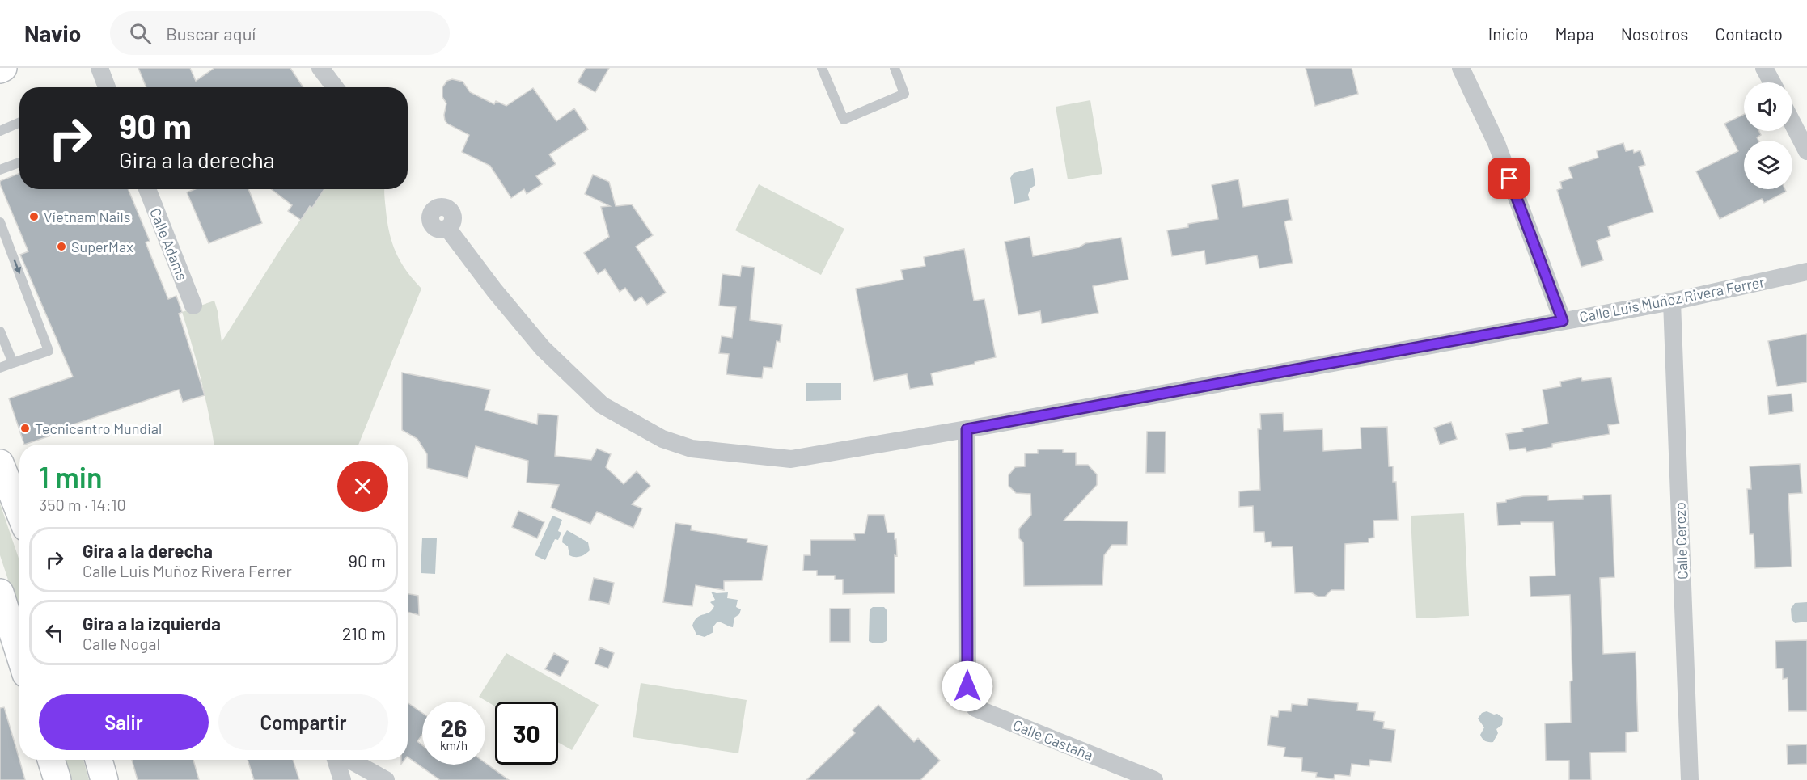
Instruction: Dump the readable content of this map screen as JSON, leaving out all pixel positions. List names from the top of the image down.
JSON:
{
  "streets": {
    "street": [
      "Calle Adams",
      "Calle Luis Muñoz Rivera Ferrer",
      "Calle Cerezo",
      "Calle Castaña"
    ]
  },
  "crossings": [
    ["Calle Luis Muñoz Rivera Ferrer", "Calle Cerezo"],
    ["Calle Luis Muñoz Rivera Ferrer", "Calle Castaña"]
  ],
  "places": ["Vietnam Nails", "SuperMax", "Tecnicentro Mundial"],
  "page": {
    "header": "Navio",
    "search": "Buscar aquí",
    "nav": [
      "Inicio",
      "Mapa",
      "Nosotros",
      "Contacto"
    ],
    "turn": ["90 m", "Gira a la derecha"],
    "heading": ["1 min", "350 m · 14:10"],
    "list": [
      {
        "name": "Gira a la derecha",
        "note": "Calle Luis Muñoz Rivera Ferrer",
        "value": "90 m"
      },
      {
        "name": "Gira a la izquierda",
        "note": "Calle Nogal",
        "value": "210 m"
      }
    ],
    "buttons": ["Salir", "Compartir"],
    "speed": "26 km/h",
    "limit": "30"
  }
}
